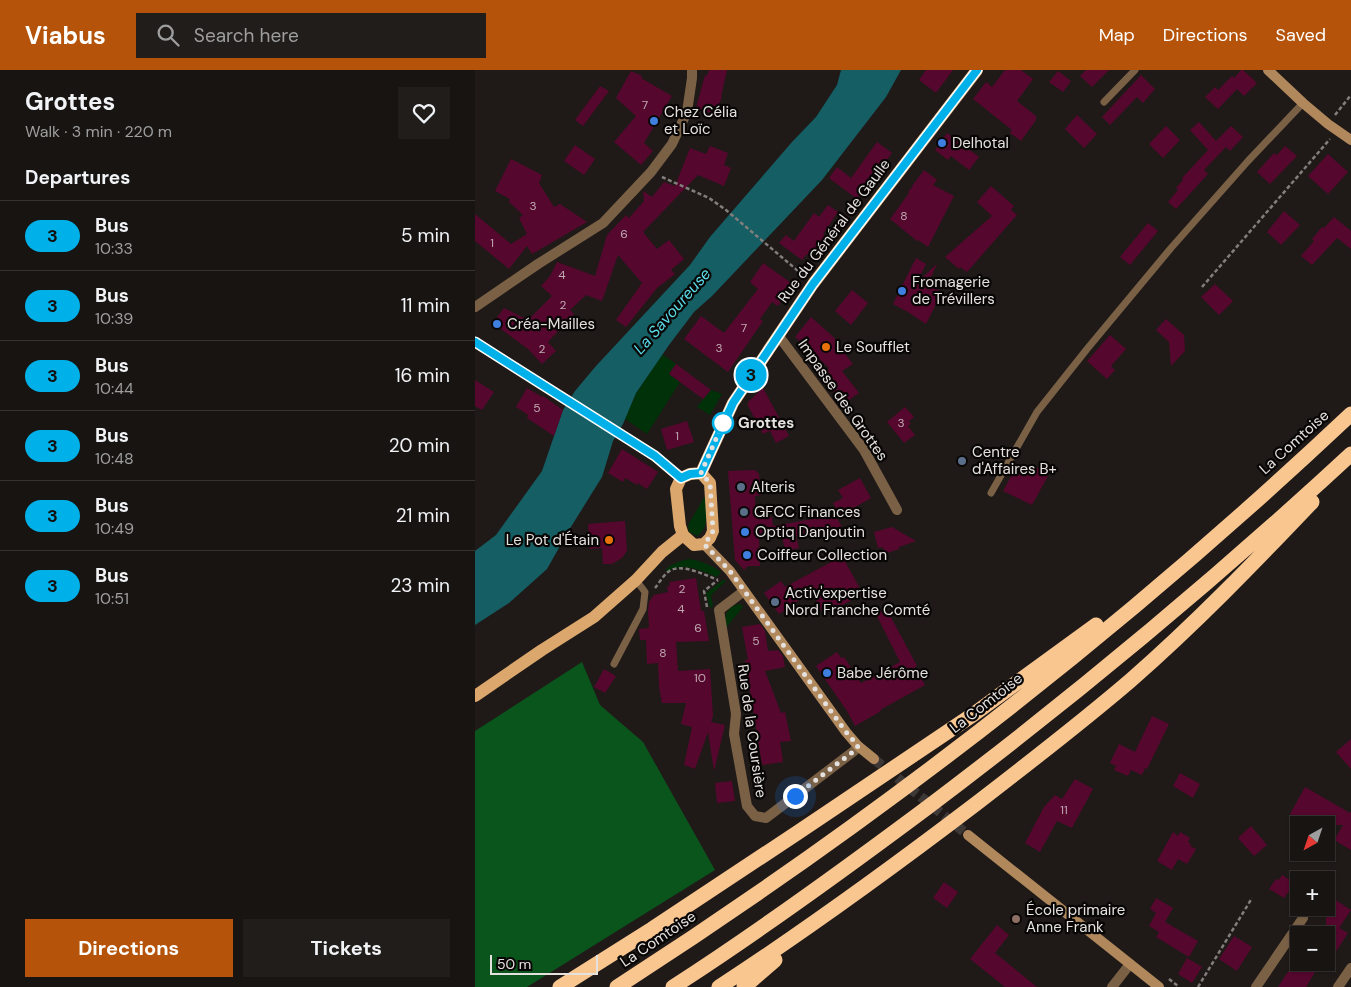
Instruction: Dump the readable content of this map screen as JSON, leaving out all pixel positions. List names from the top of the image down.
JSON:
{
  "streets": {
    "highway": ["La Comtoise"],
    "main road": ["Rue du Général de Gaulle"],
    "street": ["Impasse des Grottes", "Rue de la Coursière"]
  },
  "crossings": [
    ["Rue du Général de Gaulle", "Impasse des Grottes"]
  ],
  "water": ["La Savoureuse"],
  "places": [
    "Chez Célia et Loïc",
    "Delhotal",
    "Fromagerie de Trévillers",
    "Créa-Mailles",
    "Le Soufflet",
    "Grottes",
    "Centre d'Affaires B+",
    "Alteris",
    "GFCC Finances",
    "Optiq Danjoutin",
    "Le Pot d'Étain",
    "Coiffeur Collection",
    "Activ'expertise Nord Franche Comté",
    "Babe Jérôme",
    "École primaire Anne Frank"
  ],
  "lines": ["bus line 3"],
  "house_numbers": [
    "7",
    "3",
    "8",
    "6",
    "1",
    "4",
    "2",
    "7",
    "3",
    "2",
    "5",
    "3",
    "1",
    "2",
    "4",
    "6",
    "5",
    "8",
    "10",
    "11"
  ],
  "scale_bar": "50 m",
  "north": "bottom left",
  "page": {
    "header": "Viabus",
    "search": "Search here",
    "nav": ["Map", "Directions", "Saved"],
    "heading": [
      ["Grottes", "Walk · 3 min · 220 m"],
      "Departures"
    ],
    "on_map": "3",
    "list": [
      {
        "mark": "3",
        "name": "Bus",
        "note": "10:33",
        "value": "5 min"
      },
      {
        "mark": "3",
        "name": "Bus",
        "note": "10:39",
        "value": "11 min"
      },
      {
        "mark": "3",
        "name": "Bus",
        "note": "10:44",
        "value": "16 min"
      },
      {
        "mark": "3",
        "name": "Bus",
        "note": "10:48",
        "value": "20 min"
      },
      {
        "mark": "3",
        "name": "Bus",
        "note": "10:49",
        "value": "21 min"
      },
      {
        "mark": "3",
        "name": "Bus",
        "note": "10:51",
        "value": "23 min"
      }
    ],
    "map_buttons": ["+", "−"],
    "buttons": ["Directions", "Tickets"],
    "scale": "50 m"
  }
}
